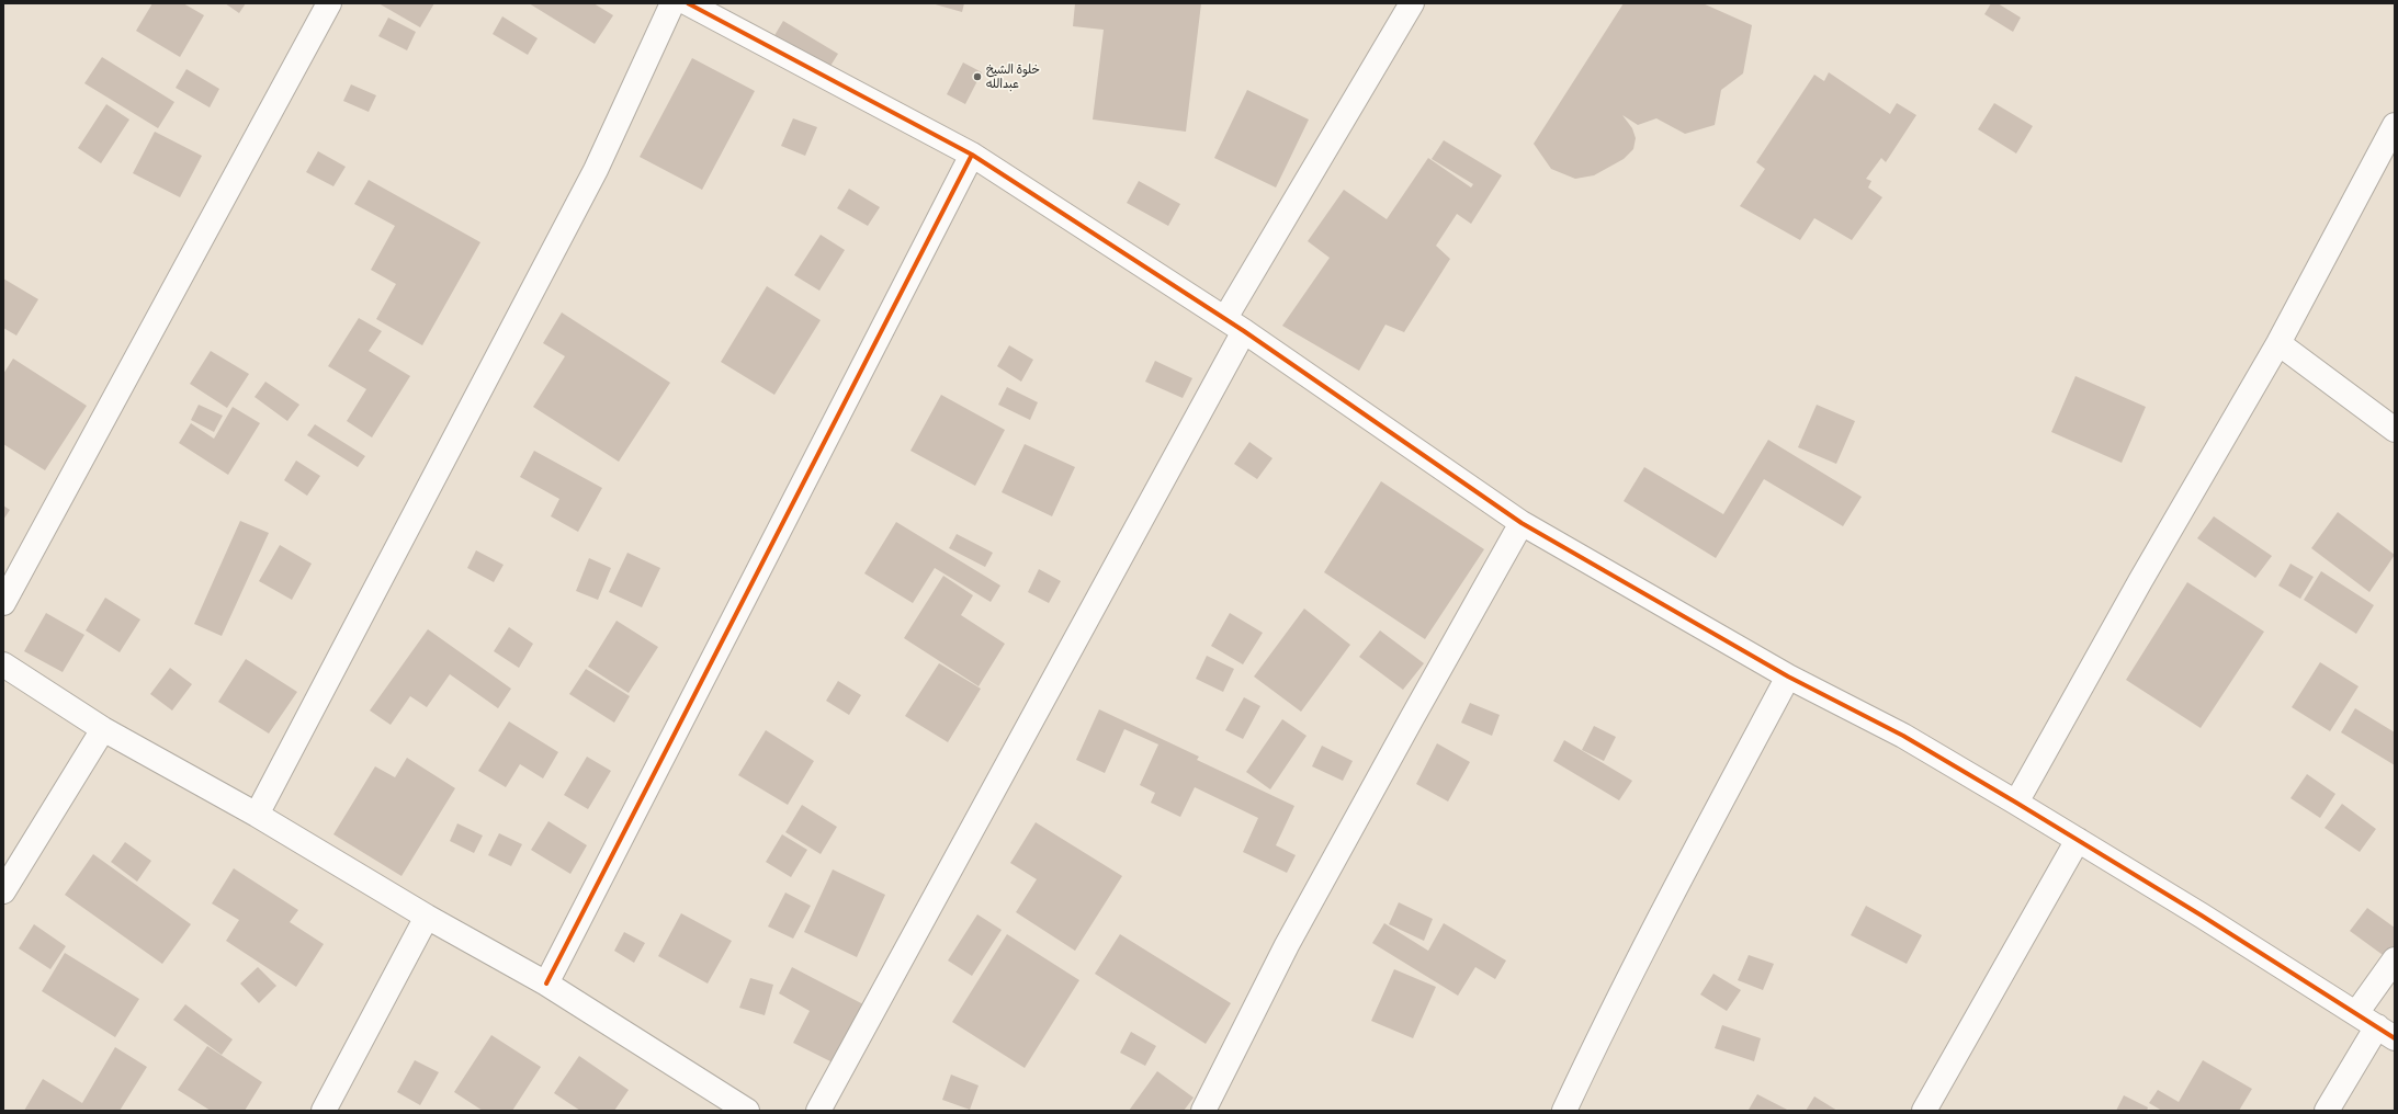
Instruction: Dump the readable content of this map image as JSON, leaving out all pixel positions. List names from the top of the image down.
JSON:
{
  "places": ["خلوة الشيخ عبدالله"]
}
